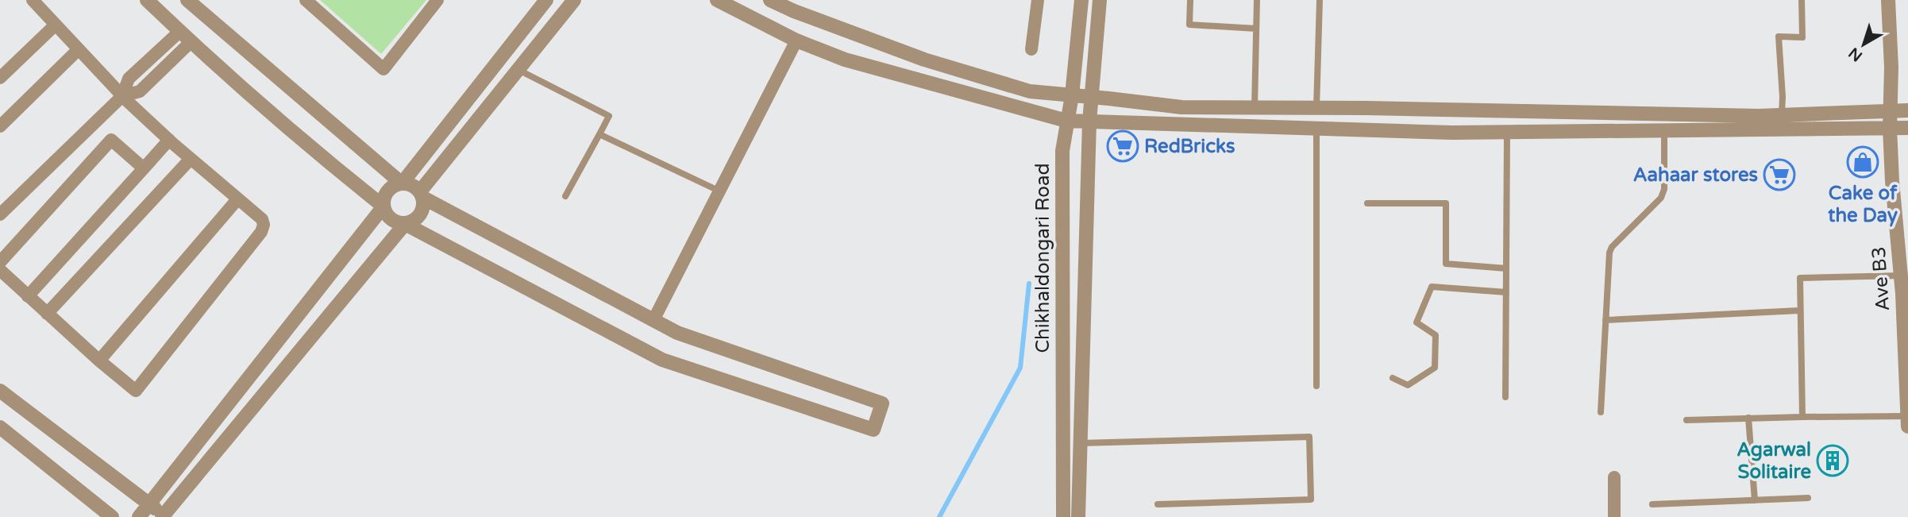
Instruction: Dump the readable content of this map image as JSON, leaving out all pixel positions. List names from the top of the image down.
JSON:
{
  "streets": {
    "street": ["Chikhaldongari Road", "Ave B3"]
  },
  "places": {
    "supermarket": ["RedBricks", "Aahaar stores"],
    "shop": ["Cake of the Day"],
    "building": ["Agarwal Solitaire"]
  },
  "north": "bottom left"
}
